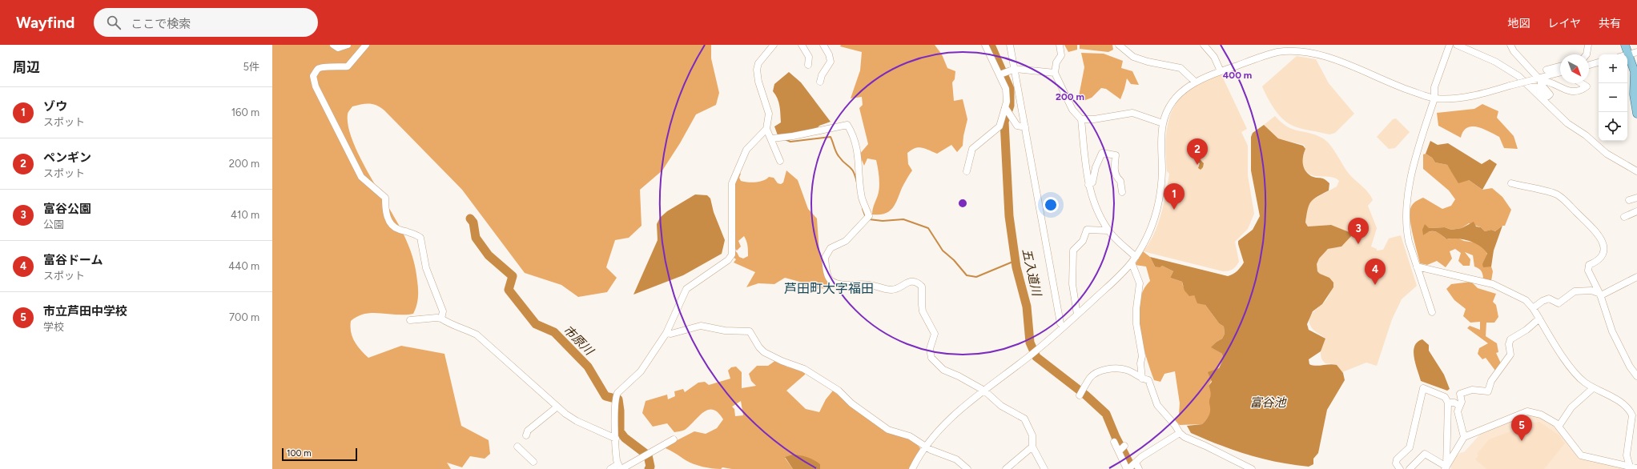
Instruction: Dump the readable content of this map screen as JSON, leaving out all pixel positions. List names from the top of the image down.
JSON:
{
  "districts": ["芦田町大字福田"],
  "water": ["五入道川", "市原川", "富谷池"],
  "scale_bar": "100 m",
  "north": "bottom right",
  "page": {
    "header": "Wayfind",
    "search": "ここで検索",
    "nav": ["地図", "レイヤ", "共有"],
    "heading": ["周辺", "5件"],
    "map_buttons": ["+", "−"],
    "list": [
      {
        "mark": "1",
        "name": "ゾウ",
        "note": "スポット",
        "value": "160 m"
      },
      {
        "mark": "2",
        "name": "ペンギン",
        "note": "スポット",
        "value": "200 m"
      },
      {
        "mark": "3",
        "name": "富谷公園",
        "note": "公園",
        "value": "410 m"
      },
      {
        "mark": "4",
        "name": "富谷ドーム",
        "note": "スポット",
        "value": "440 m"
      },
      {
        "mark": "5",
        "name": "市立芦田中学校",
        "note": "学校",
        "value": "700 m"
      }
    ],
    "pins": [
      "2",
      "1",
      "3",
      "4",
      "5"
    ],
    "scale": "100 m"
  },
  "rings": ["400 m", "200 m"]
}
